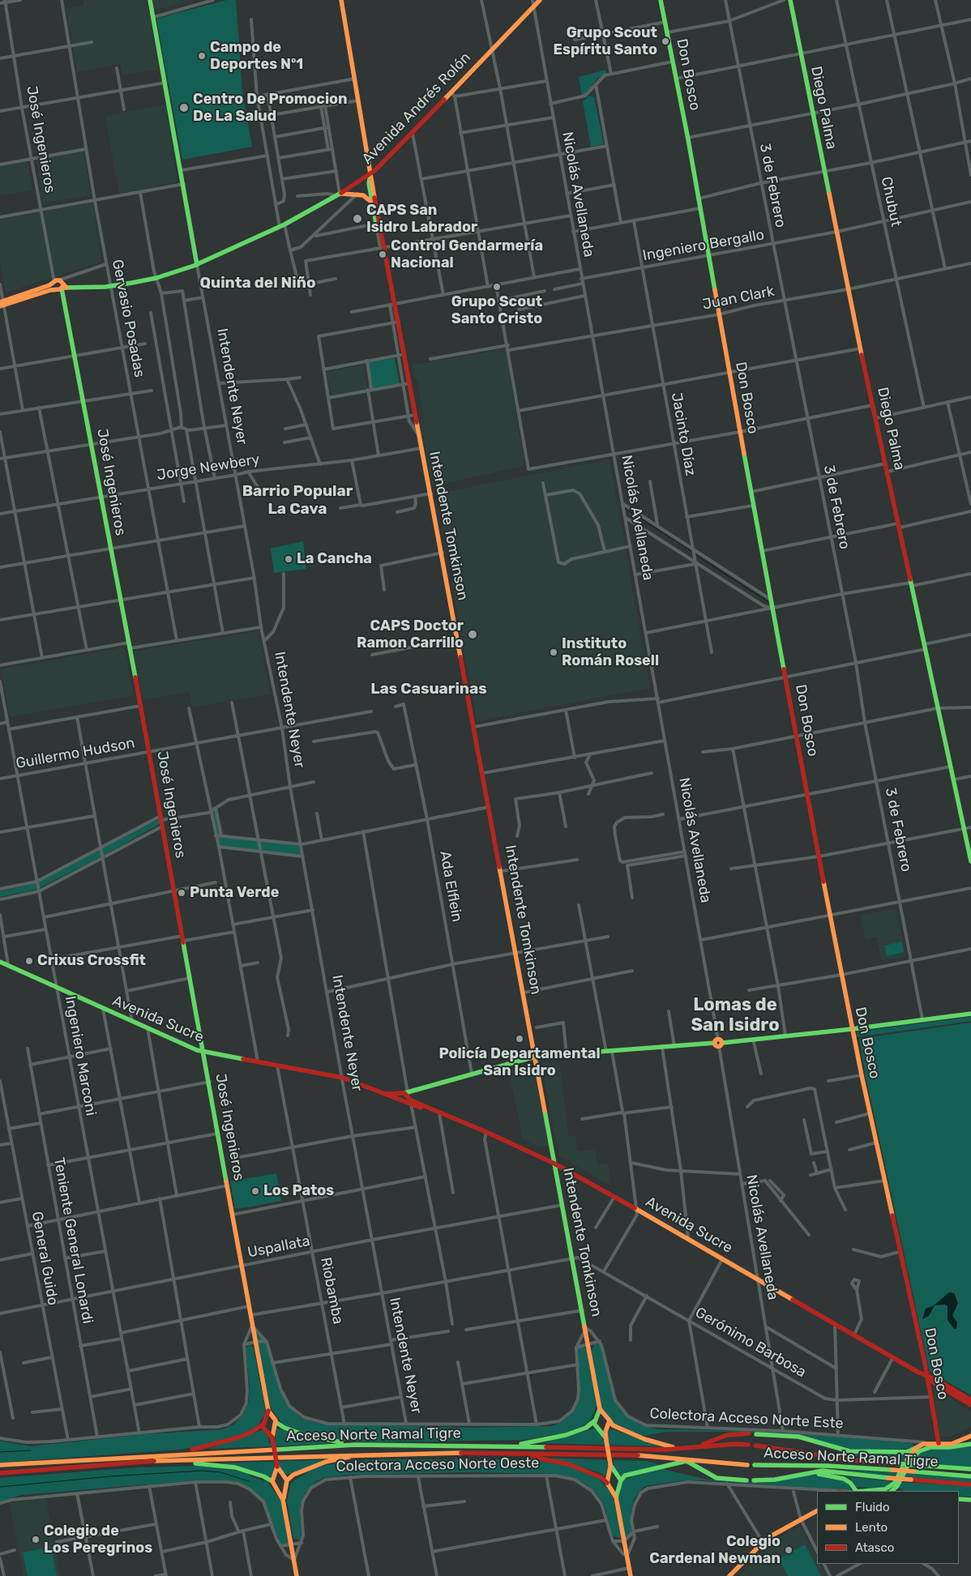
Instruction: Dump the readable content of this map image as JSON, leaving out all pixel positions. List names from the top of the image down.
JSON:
{
  "streets": {
    "main road": [
      "Don Bosco",
      "Diego Palma",
      "Avenida Andrés Rolón",
      "José Ingenieros",
      "Intendente Neyer",
      "Intendente Tomkinson",
      "Avenida Sucre",
      "Acceso Norte Ramal Tigre"
    ],
    "street": [
      "3 de Febrero",
      "Nicolás Avellaneda",
      "Chubut",
      "Ingeniero Bergallo",
      "Juan Clark",
      "Gervasio Posadas",
      "Jacinto Díaz",
      "Jorge Newbery",
      "Guillermo Hudson",
      "Ada Elflein",
      "Ingeniero Marconi",
      "Teniente General Lonardi",
      "Uspallata",
      "General Guido",
      "Riobamba",
      "Gerónimo Barbosa",
      "Colectora Acceso Norte Este",
      "Colectora Acceso Norte Oeste"
    ]
  },
  "crossings": [
    ["Don Bosco", "Ingeniero Bergallo"],
    ["Don Bosco", "Juan Clark"],
    ["Don Bosco", "Avenida Sucre"],
    ["Don Bosco", "Gerónimo Barbosa"],
    ["Diego Palma", "Ingeniero Bergallo"],
    ["Diego Palma", "Juan Clark"],
    ["Avenida Andrés Rolón", "José Ingenieros"],
    ["Avenida Andrés Rolón", "Nicolás Avellaneda"],
    ["Avenida Andrés Rolón", "Gervasio Posadas"],
    ["Avenida Andrés Rolón", "Intendente Neyer"],
    ["Avenida Andrés Rolón", "Intendente Tomkinson"],
    ["José Ingenieros", "Jorge Newbery"],
    ["José Ingenieros", "Guillermo Hudson"],
    ["José Ingenieros", "Avenida Sucre"],
    ["José Ingenieros", "Uspallata"],
    ["3 de Febrero", "Ingeniero Bergallo"],
    ["3 de Febrero", "Juan Clark"],
    ["Nicolás Avellaneda", "Ingeniero Bergallo"],
    ["Nicolás Avellaneda", "Juan Clark"],
    ["Nicolás Avellaneda", "Avenida Sucre"],
    ["Nicolás Avellaneda", "Gerónimo Barbosa"],
    ["Nicolás Avellaneda", "Colectora Acceso Norte Este"],
    ["Chubut", "Ingeniero Bergallo"],
    ["Chubut", "Juan Clark"],
    ["Ingeniero Bergallo", "Jacinto Díaz"],
    ["Juan Clark", "Jacinto Díaz"],
    ["Gervasio Posadas", "Jorge Newbery"],
    ["Intendente Neyer", "Jorge Newbery"],
    ["Intendente Neyer", "Guillermo Hudson"],
    ["Intendente Neyer", "Avenida Sucre"],
    ["Intendente Neyer", "Uspallata"],
    ["Jorge Newbery", "Intendente Tomkinson"],
    ["Intendente Tomkinson", "Avenida Sucre"],
    ["Intendente Tomkinson", "Uspallata"],
    ["Intendente Tomkinson", "Gerónimo Barbosa"],
    ["Intendente Tomkinson", "Acceso Norte Ramal Tigre"],
    ["Guillermo Hudson", "Ingeniero Marconi"],
    ["Avenida Sucre", "Ingeniero Marconi"],
    ["Avenida Sucre", "Riobamba"],
    ["Ingeniero Marconi", "Uspallata"],
    ["Teniente General Lonardi", "Uspallata"],
    ["Uspallata", "General Guido"],
    ["Uspallata", "Riobamba"]
  ],
  "districts": [
    "Quinta del Niño",
    "Barrio Popular La Cava",
    "Las Casuarinas",
    "Lomas de San Isidro"
  ],
  "places": [
    "Grupo Scout Espíritu Santo",
    "Campo de Deportes Nº1",
    "Centro De Promocion De La Salud",
    "CAPS San Isidro Labrador",
    "Control Gendarmería Nacional",
    "Grupo Scout Santo Cristo",
    "La Cancha",
    "CAPS Doctor Ramon Carrillo",
    "Instituto Román Rosell",
    "Punta Verde",
    "Crixus Crossfit",
    "Policía Departamental San Isidro",
    "Los Patos",
    "Colegio de Los Peregrinos",
    "Colegio Cardenal Newman"
  ],
  "legend": ["Fluido", "Lento", "Atasco"]
}
